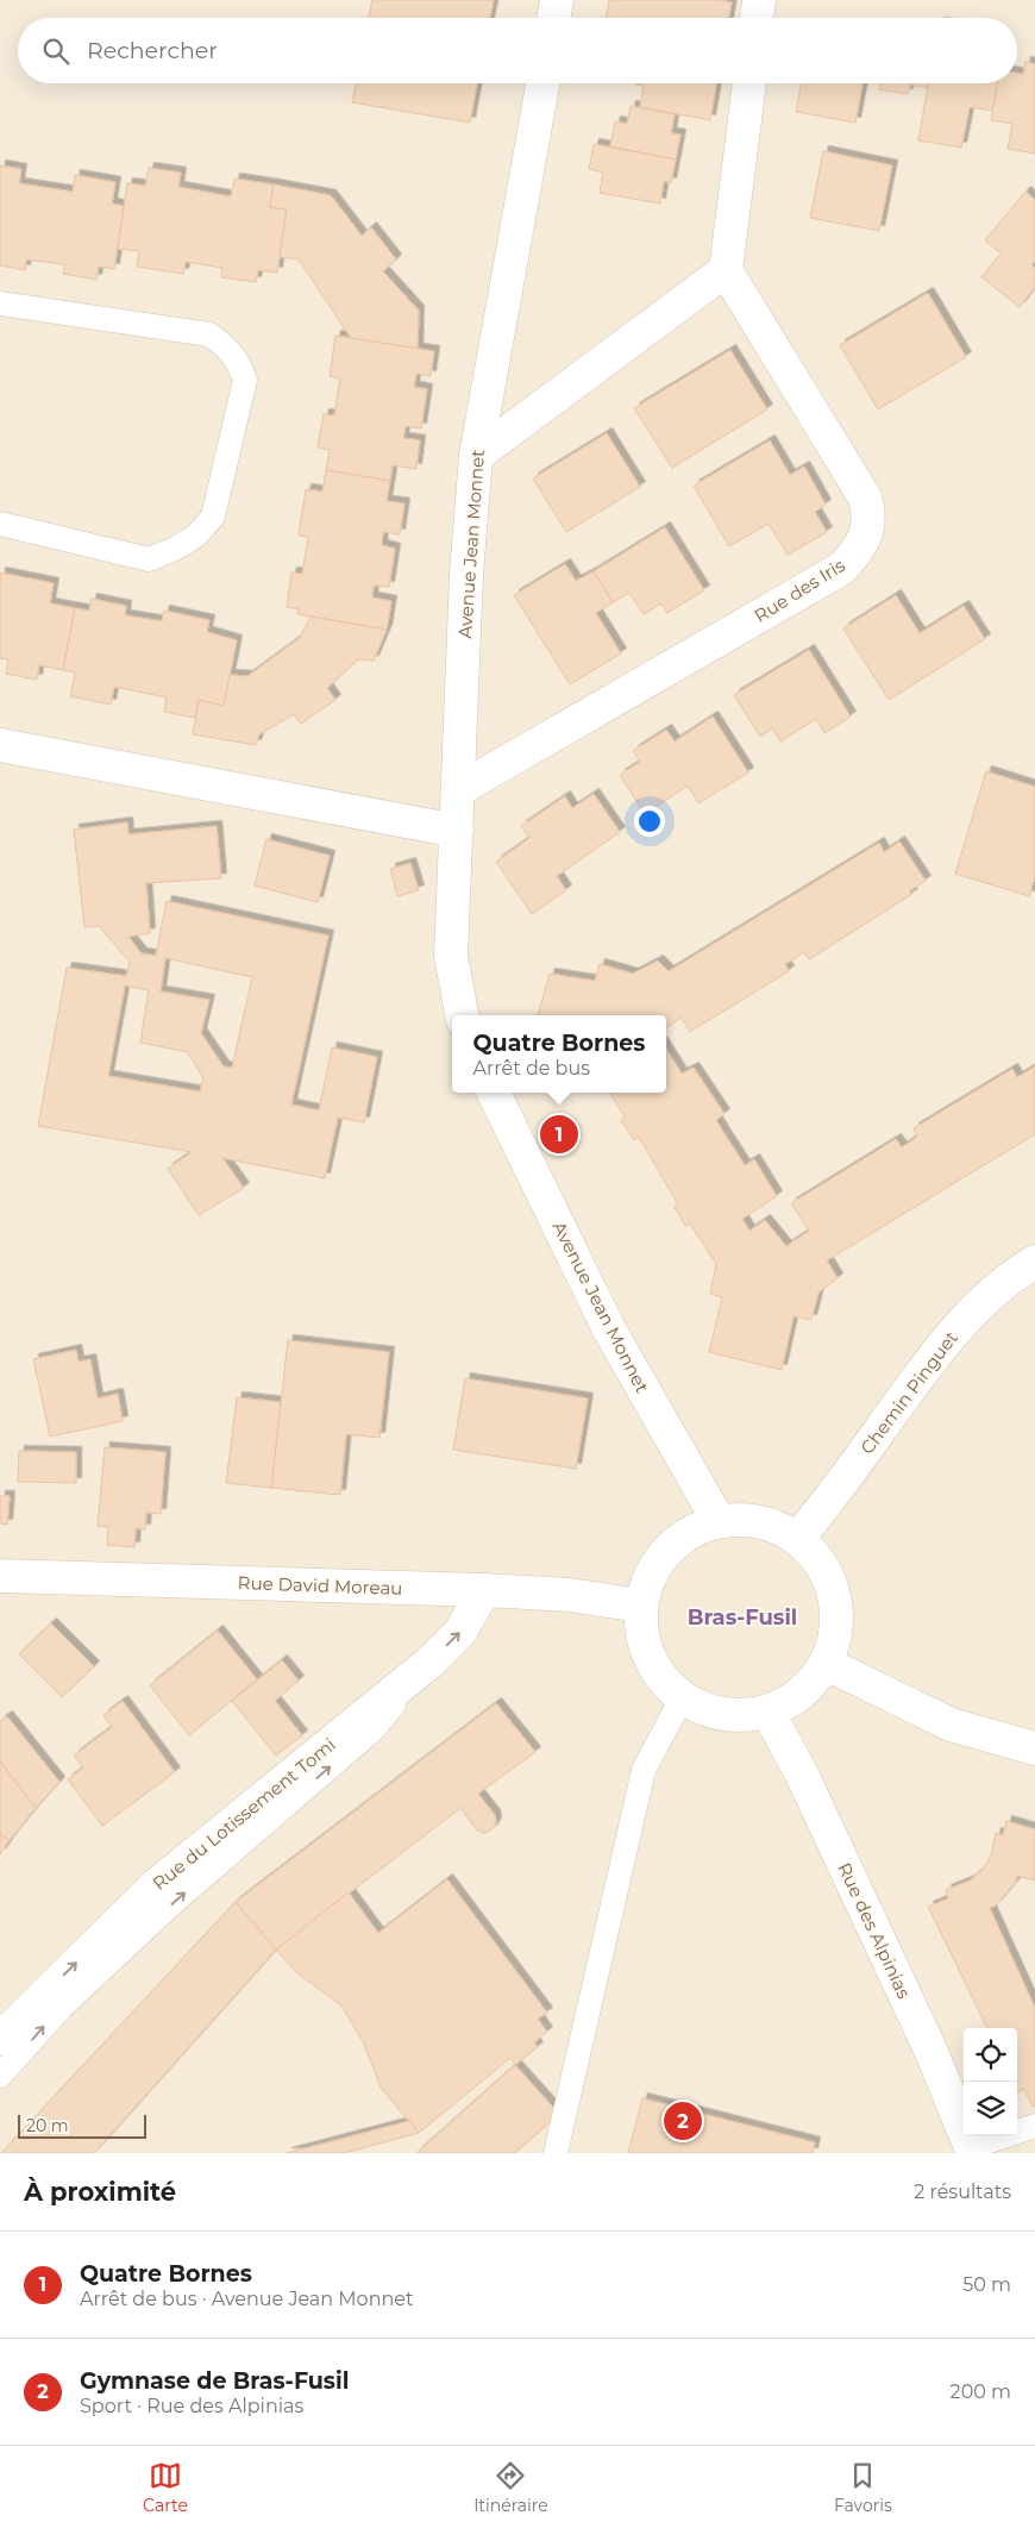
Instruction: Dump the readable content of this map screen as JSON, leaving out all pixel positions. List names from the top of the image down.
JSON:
{
  "streets": {
    "street": [
      "Avenue Jean Monnet",
      "Rue des Iris",
      "Chemin Pinguet",
      "Rue David Moreau",
      "Rue du Lotissement Tomi",
      "Rue des Alpinias"
    ]
  },
  "crossings": [
    ["Avenue Jean Monnet", "Rue des Iris"],
    ["Avenue Jean Monnet", "Chemin Pinguet"],
    ["Avenue Jean Monnet", "Rue David Moreau"],
    ["Avenue Jean Monnet", "Rue des Alpinias"],
    ["Chemin Pinguet", "Rue David Moreau"],
    ["Chemin Pinguet", "Rue des Alpinias"],
    ["Rue David Moreau", "Rue du Lotissement Tomi"],
    ["Rue David Moreau", "Rue des Alpinias"]
  ],
  "one_way": ["Rue du Lotissement Tomi"],
  "districts": ["Bras-Fusil"],
  "scale_bar": "20 m",
  "page": {
    "search": "Rechercher",
    "popup": ["Quatre Bornes", "Arrêt de bus"],
    "pins": ["1", "2"],
    "scale": "20 m",
    "heading": ["À proximité", "2 résultats"],
    "list": [
      {
        "mark": "1",
        "name": "Quatre Bornes",
        "note": "Arrêt de bus · Avenue Jean Monnet",
        "value": "50 m"
      },
      {
        "mark": "2",
        "name": "Gymnase de Bras-Fusil",
        "note": "Sport · Rue des Alpinias",
        "value": "200 m"
      }
    ],
    "nav": ["Carte", "Itinéraire", "Favoris"]
  }
}
